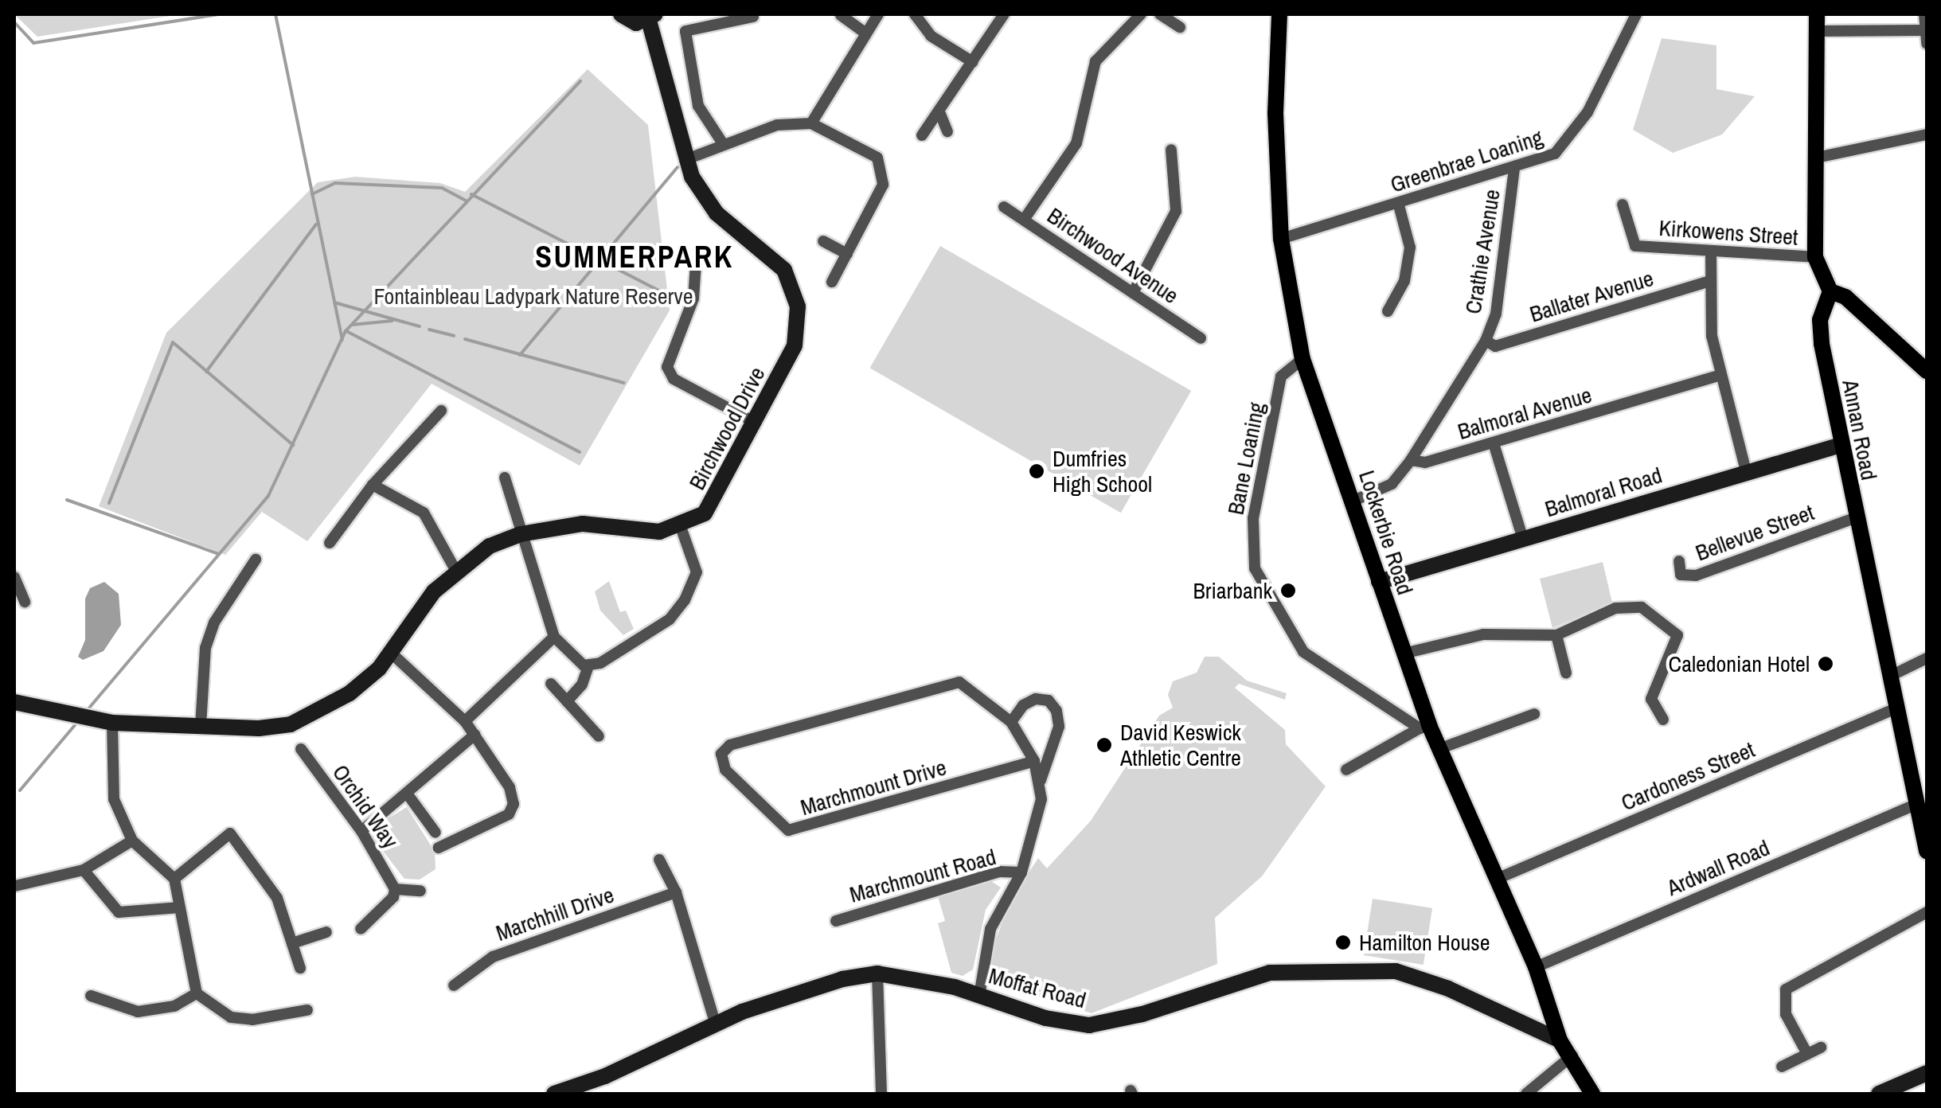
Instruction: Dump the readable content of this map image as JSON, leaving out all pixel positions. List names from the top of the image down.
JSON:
{
  "streets": {
    "main road": ["Annan Road", "Lockerbie Road"],
    "street": [
      "Greenbrae Loaning",
      "Kirkowens Street",
      "Crathie Avenue",
      "Birchwood Avenue",
      "Ballater Avenue",
      "Balmoral Avenue",
      "Birchwood Drive",
      "Bane Loaning",
      "Balmoral Road",
      "Bellevue Street",
      "Cardoness Street",
      "Marchmount Drive",
      "Orchid Way",
      "Ardwall Road",
      "Marchmount Road",
      "Marchhill Drive",
      "Moffat Road"
    ]
  },
  "crossings": [
    ["Greenbrae Loaning", "Crathie Avenue"],
    ["Greenbrae Loaning", "Lockerbie Road"],
    ["Crathie Avenue", "Ballater Avenue"],
    ["Crathie Avenue", "Balmoral Avenue"],
    ["Annan Road", "Balmoral Road"],
    ["Annan Road", "Bellevue Street"],
    ["Annan Road", "Cardoness Street"],
    ["Annan Road", "Ardwall Road"],
    ["Bane Loaning", "Lockerbie Road"],
    ["Balmoral Road", "Lockerbie Road"],
    ["Lockerbie Road", "Cardoness Street"],
    ["Lockerbie Road", "Ardwall Road"],
    ["Lockerbie Road", "Moffat Road"]
  ],
  "districts": ["SUMMERPARK"],
  "parks": ["Fontainbleau Ladypark Nature Reserve"],
  "places": [
    "Dumfries High School",
    "Briarbank",
    "Caledonian Hotel",
    "David Keswick Athletic Centre",
    "Hamilton House"
  ]
}
